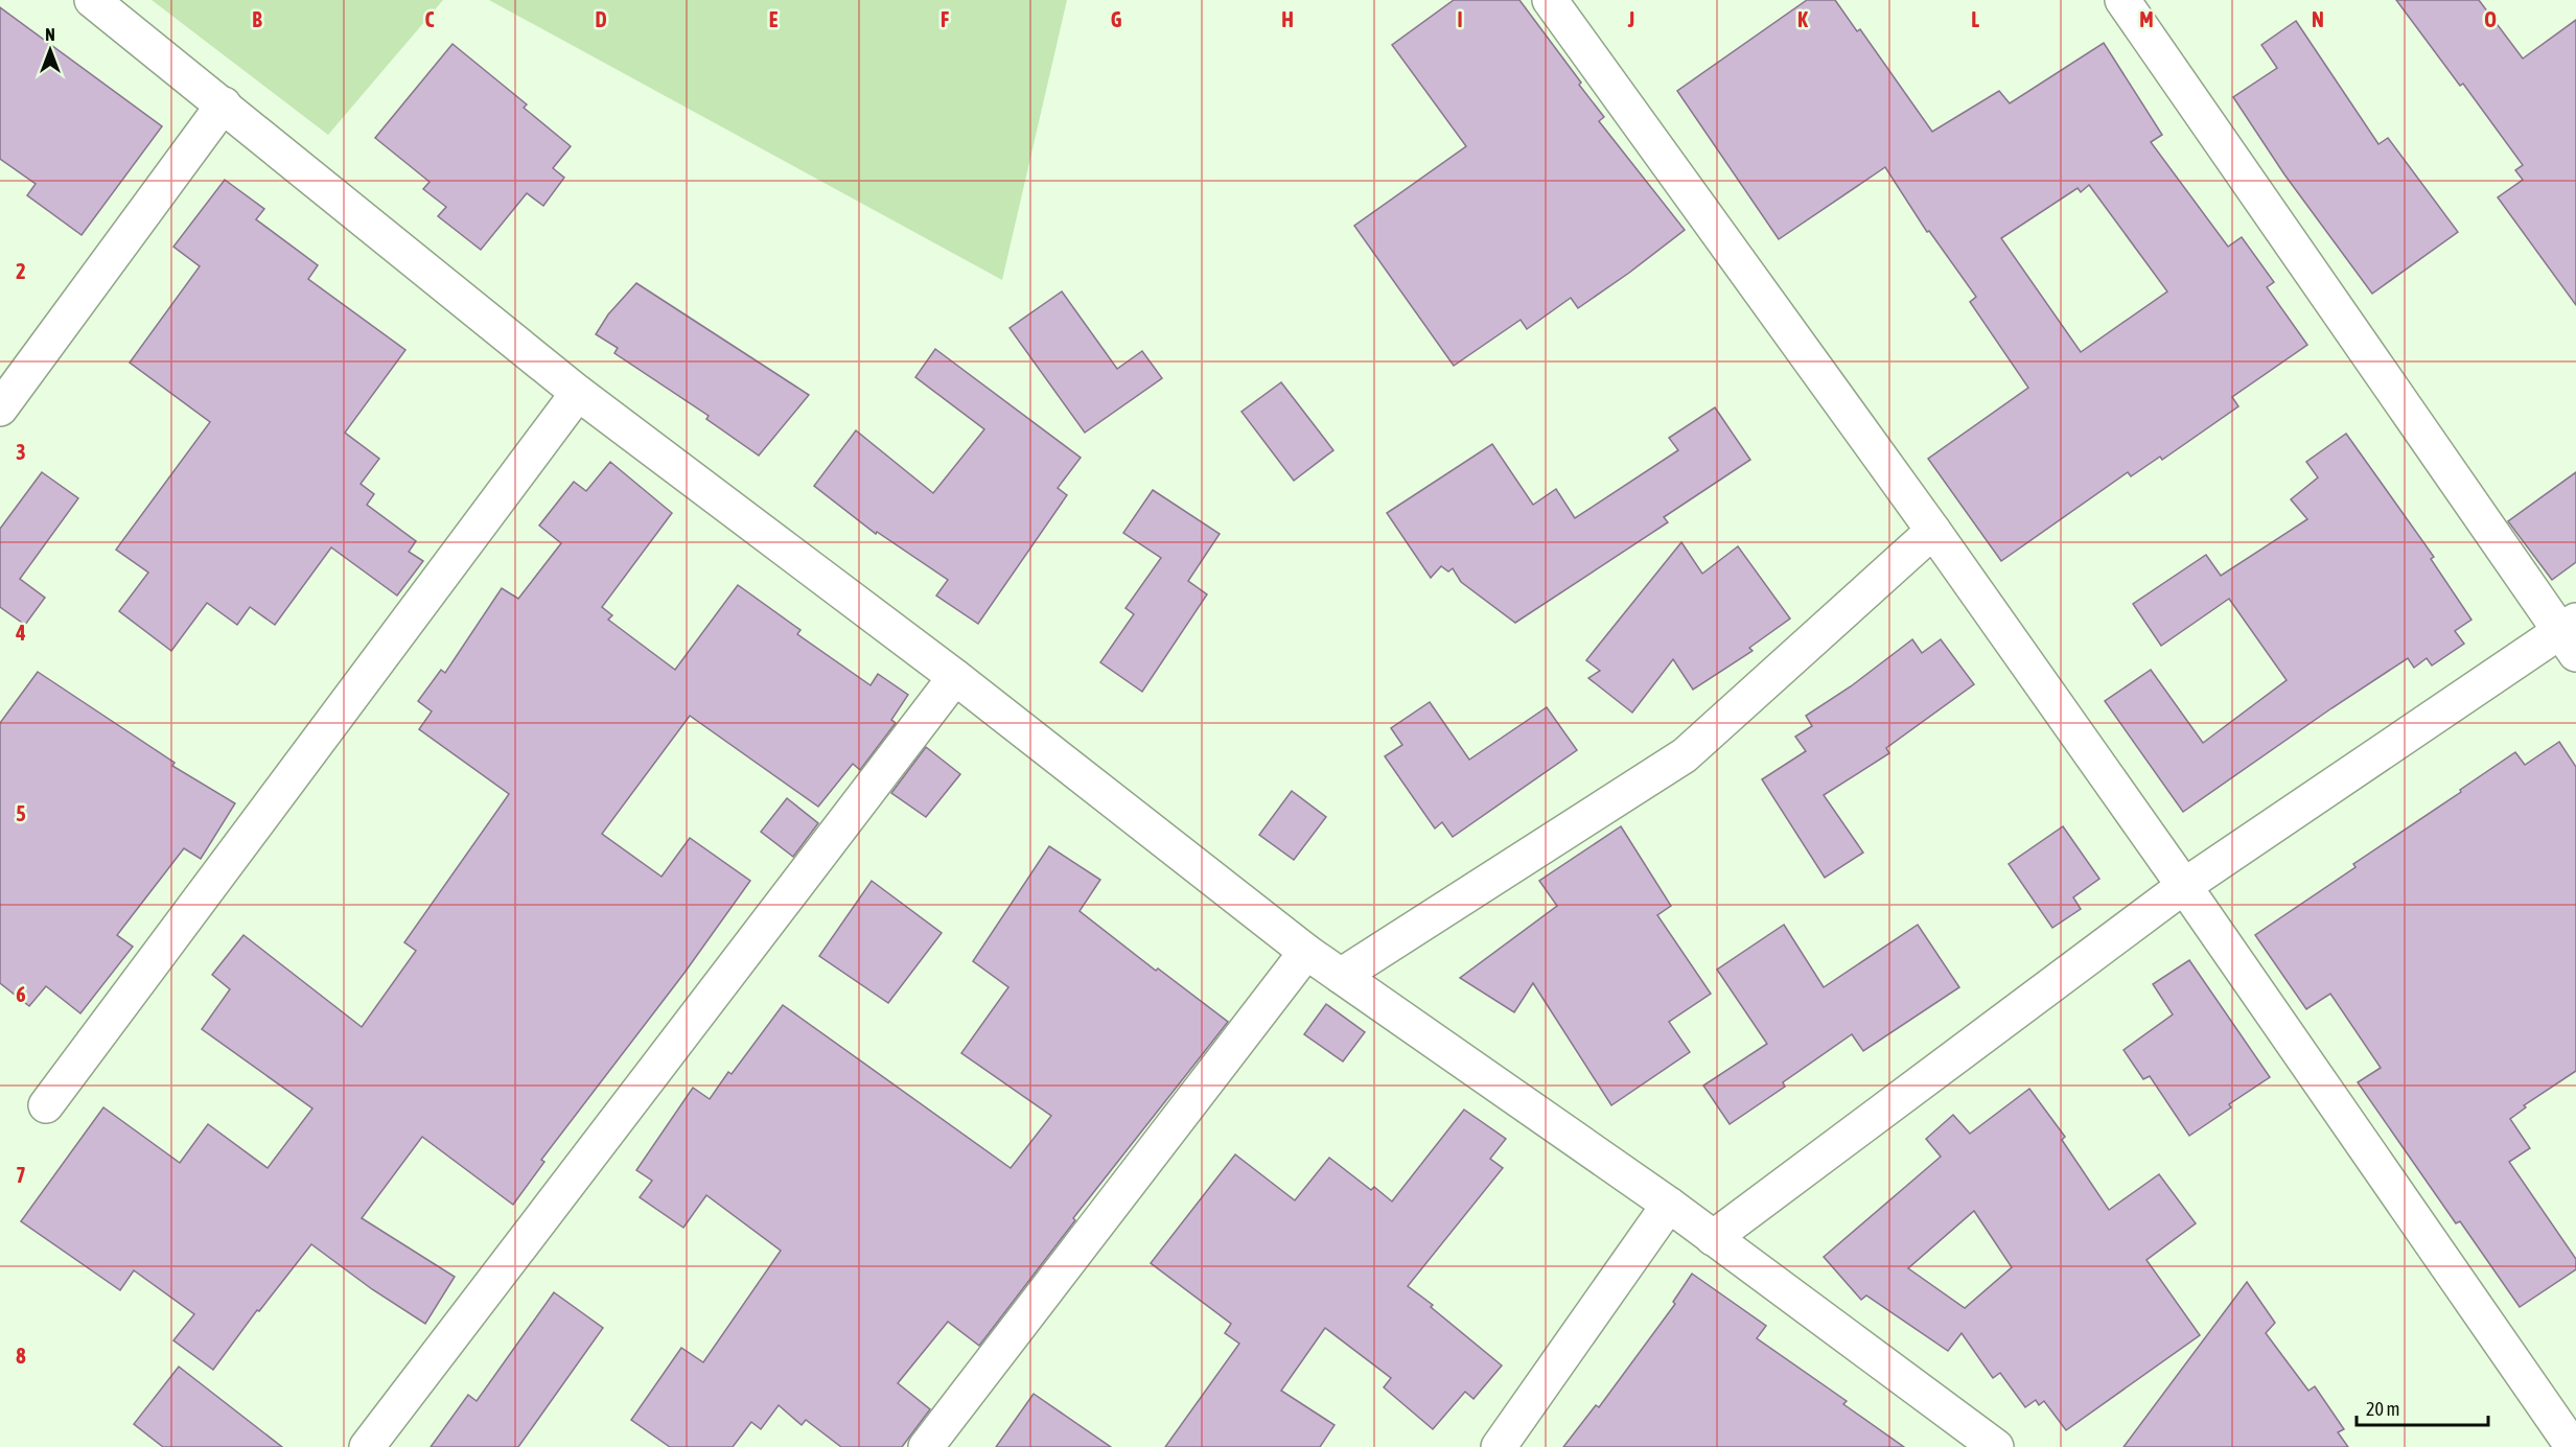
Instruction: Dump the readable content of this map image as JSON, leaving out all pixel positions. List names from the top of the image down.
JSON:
{
  "scale_bar": "20 m",
  "north": "top",
  "grid": {
    "columns": [
      "B",
      "C",
      "D",
      "E",
      "F",
      "G",
      "H",
      "I",
      "J",
      "K",
      "L",
      "M",
      "N",
      "O"
    ],
    "rows": [
      "2",
      "3",
      "4",
      "5",
      "6",
      "7",
      "8"
    ]
  }
}
